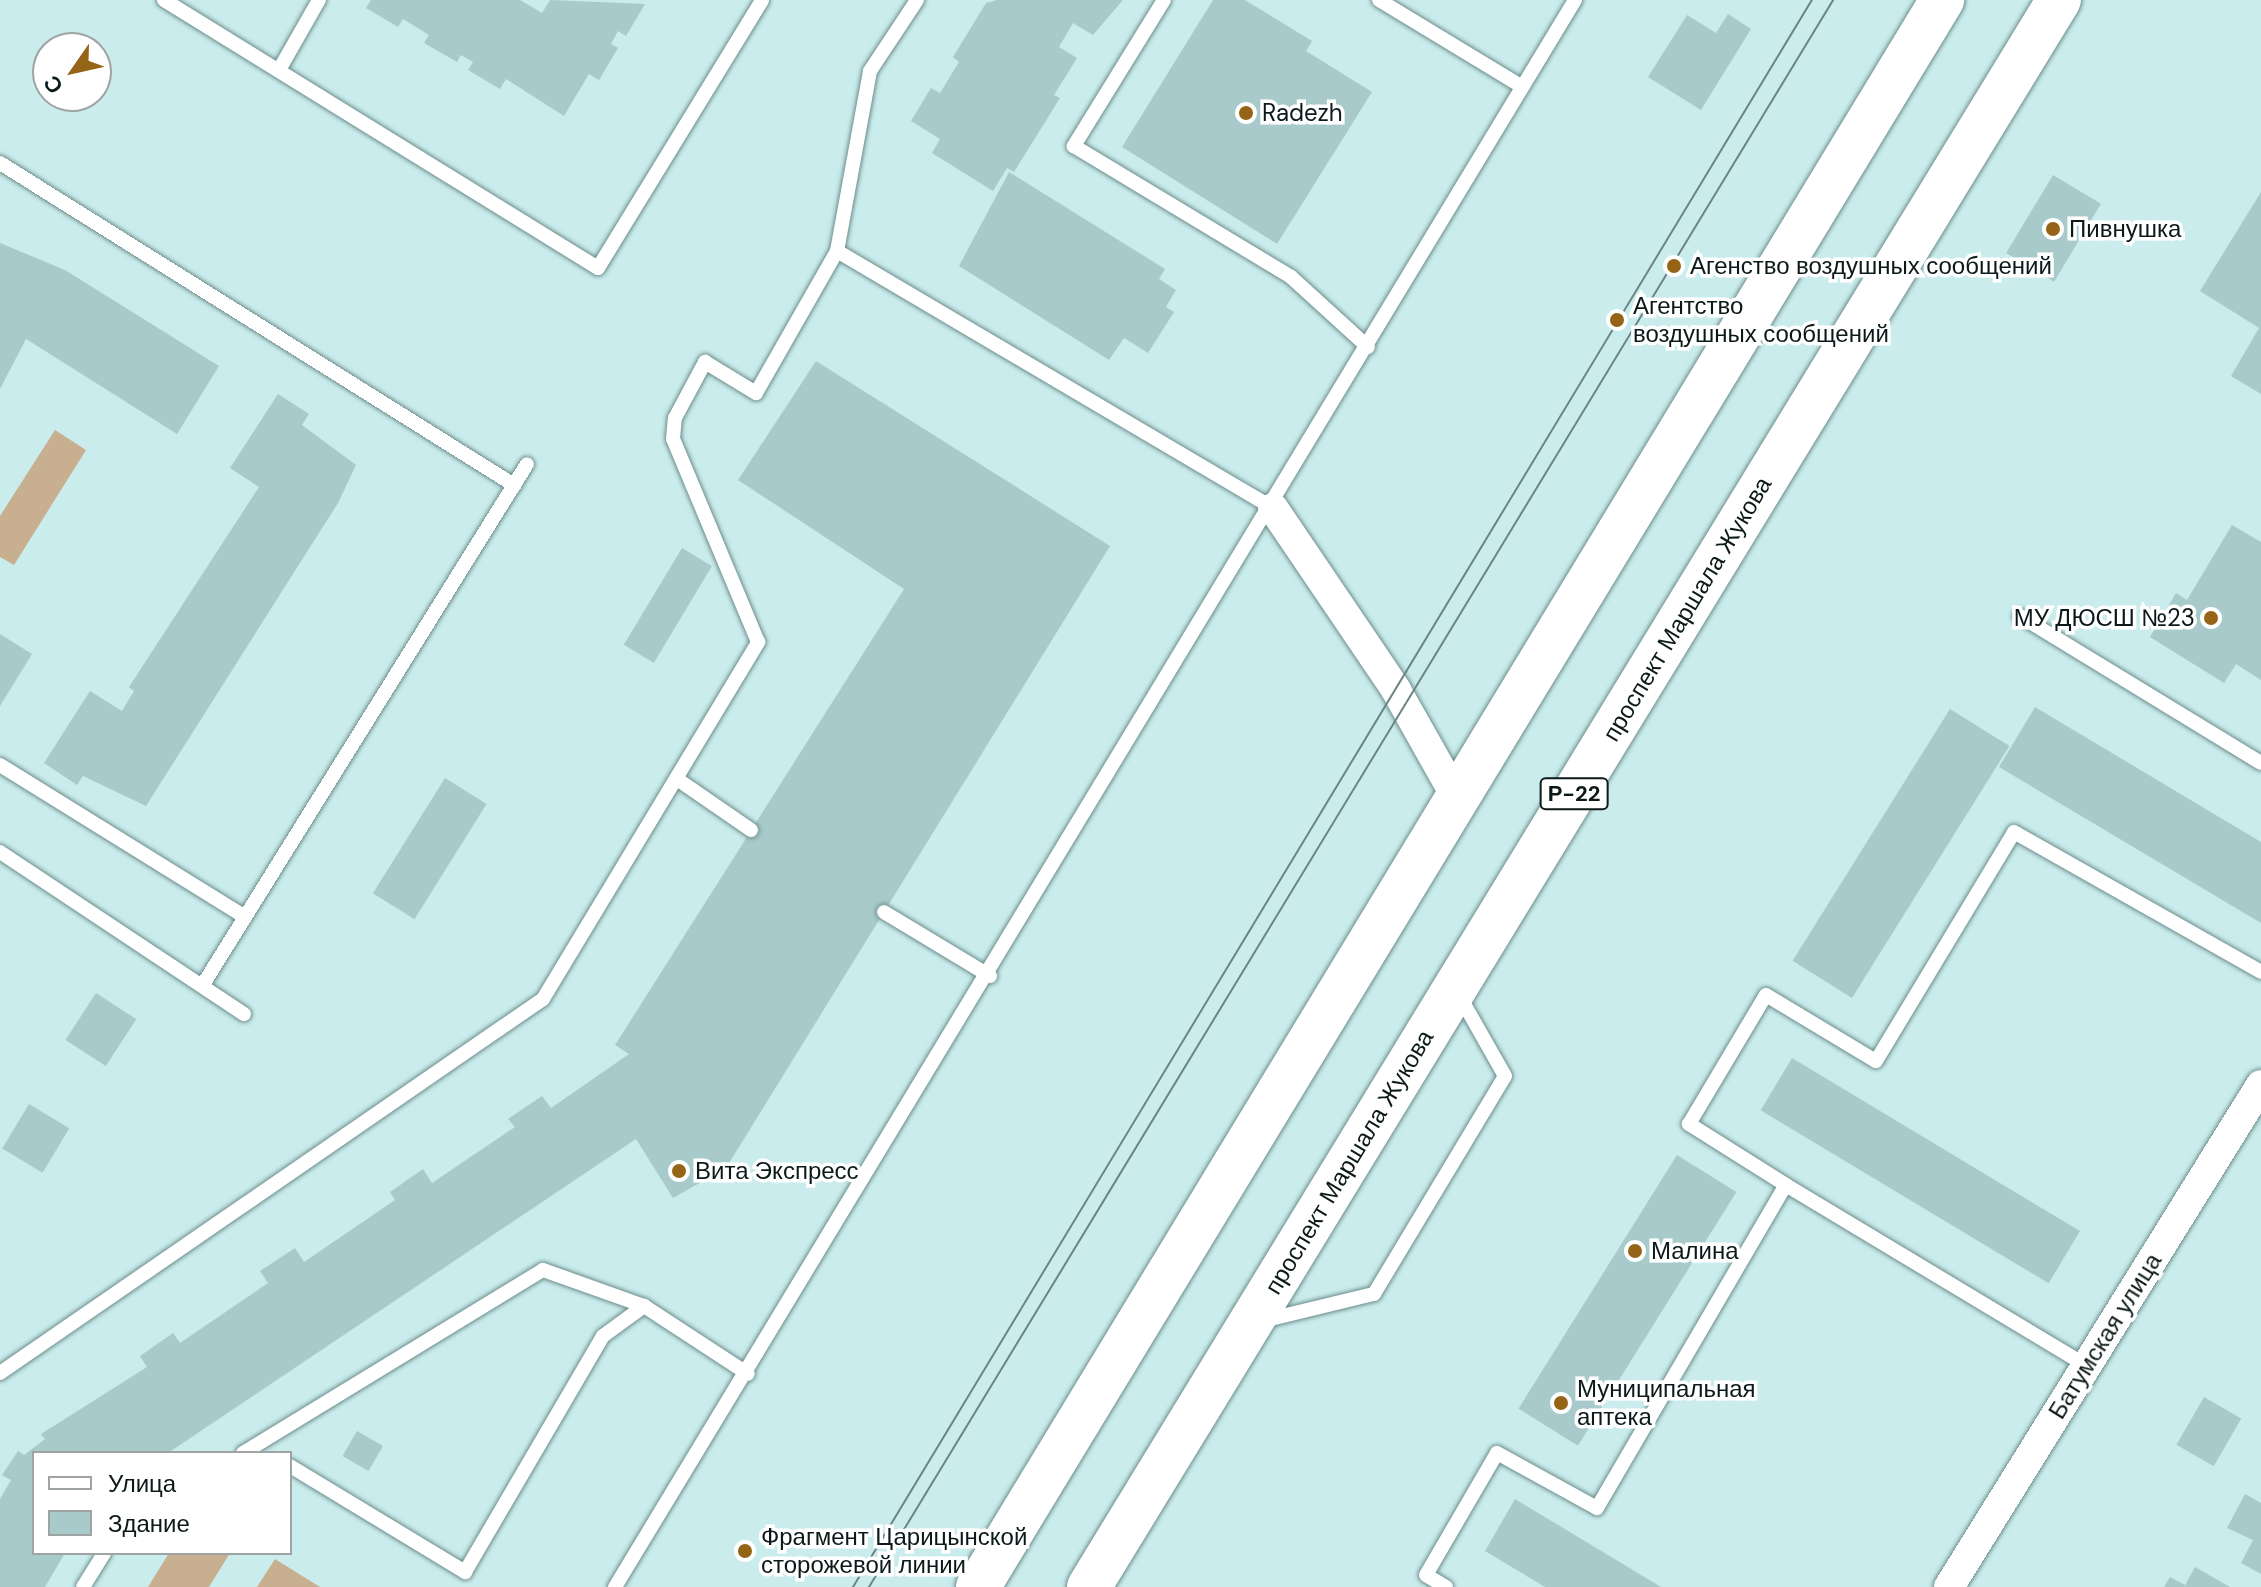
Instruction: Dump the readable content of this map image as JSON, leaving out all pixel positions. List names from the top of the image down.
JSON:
{
  "streets": {
    "highway": ["проспект Маршала Жукова", "Р-22"],
    "street": ["Батумская улица"]
  },
  "places": [
    "Radezh",
    "Пивнушка",
    "Агенство воздушных сообщений",
    "Агентство воздушных сообщений",
    "МУ ДЮСШ №23",
    "Вита Экспресс",
    "Малина",
    "Муниципальная аптека",
    "Фрагмент Царицынской сторожевой линии"
  ],
  "legend": ["Улица", "Здание"],
  "north": "bottom left"
}
